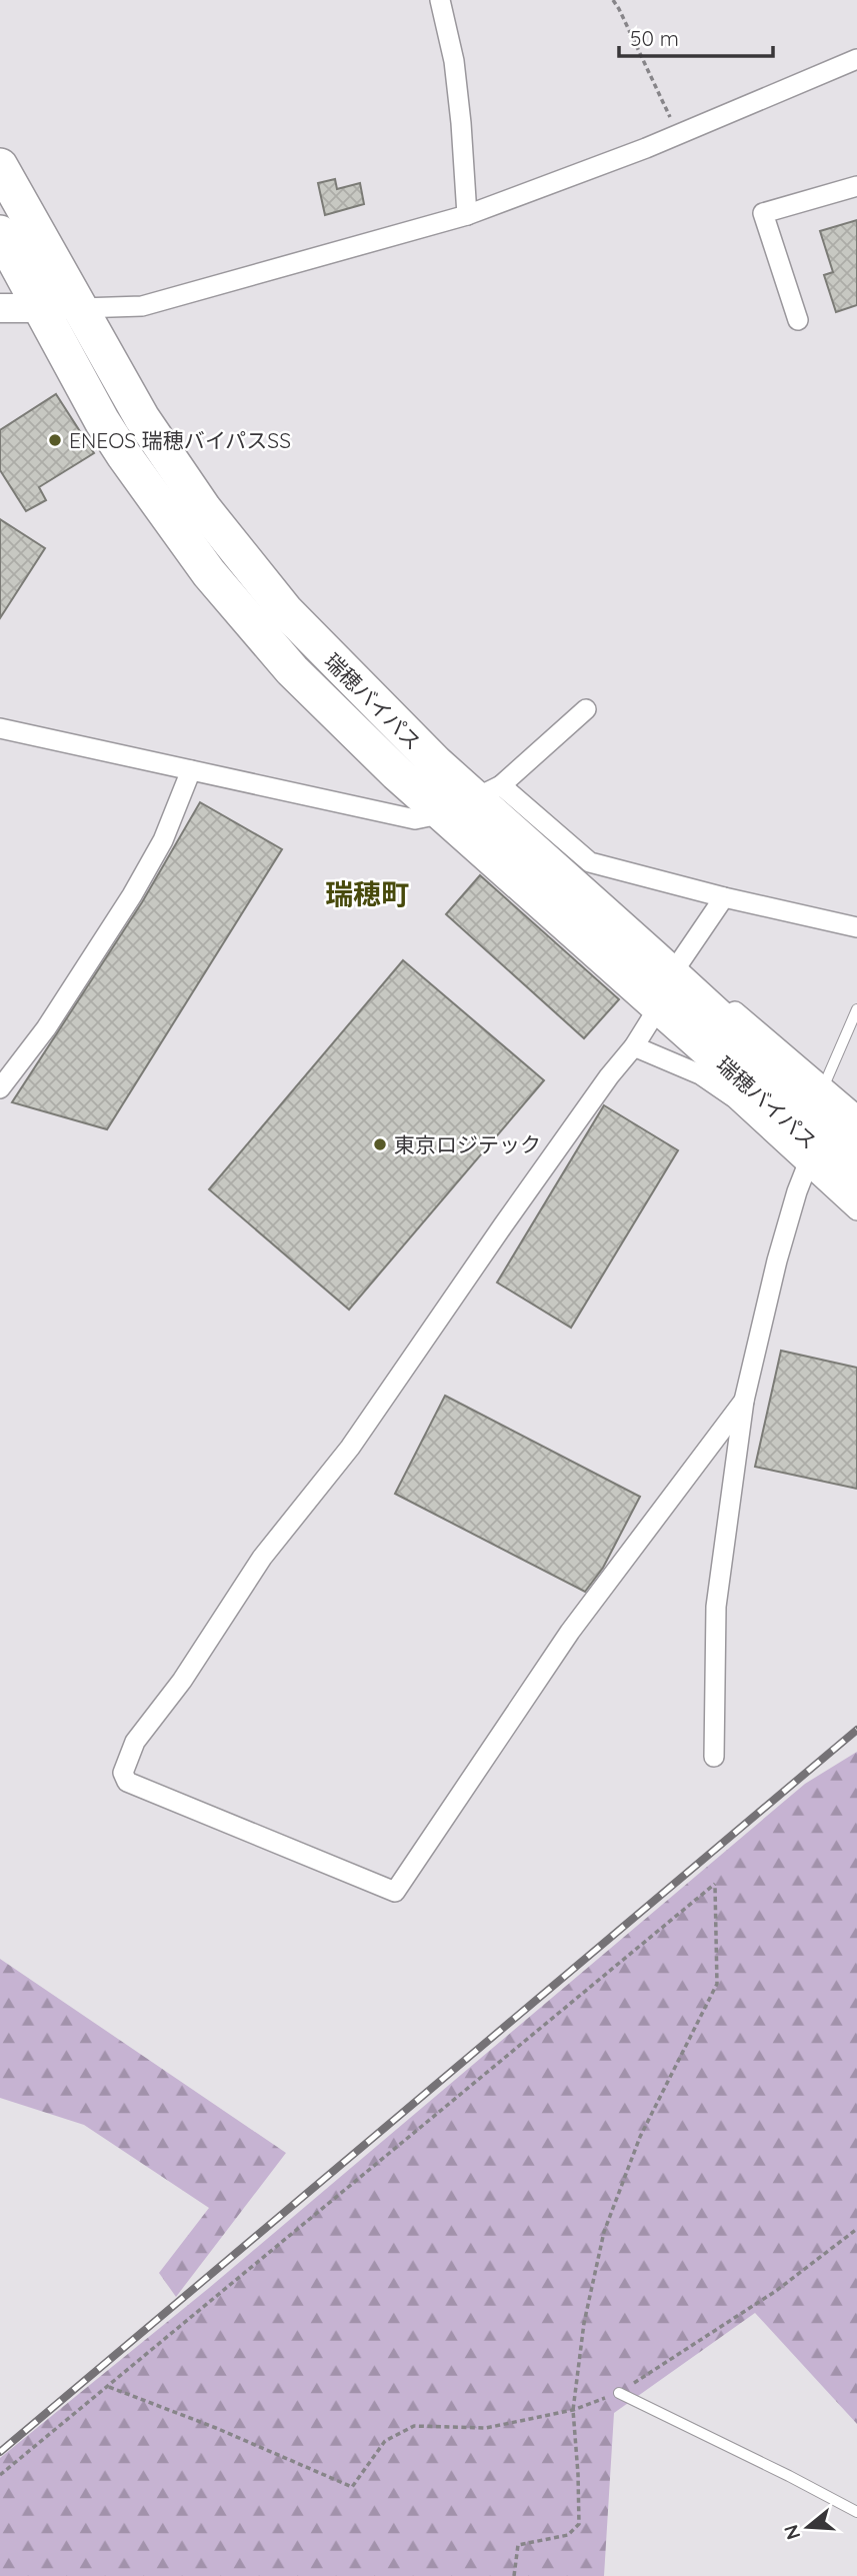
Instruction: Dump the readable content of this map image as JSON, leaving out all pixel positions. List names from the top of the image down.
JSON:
{
  "streets": {
    "highway": ["瑞穂バイパス"]
  },
  "districts": ["瑞穂町"],
  "places": ["ENEOS 瑞穂バイパスSS", "東京ロジテック"],
  "scale_bar": "50 m",
  "north": "left"
}
